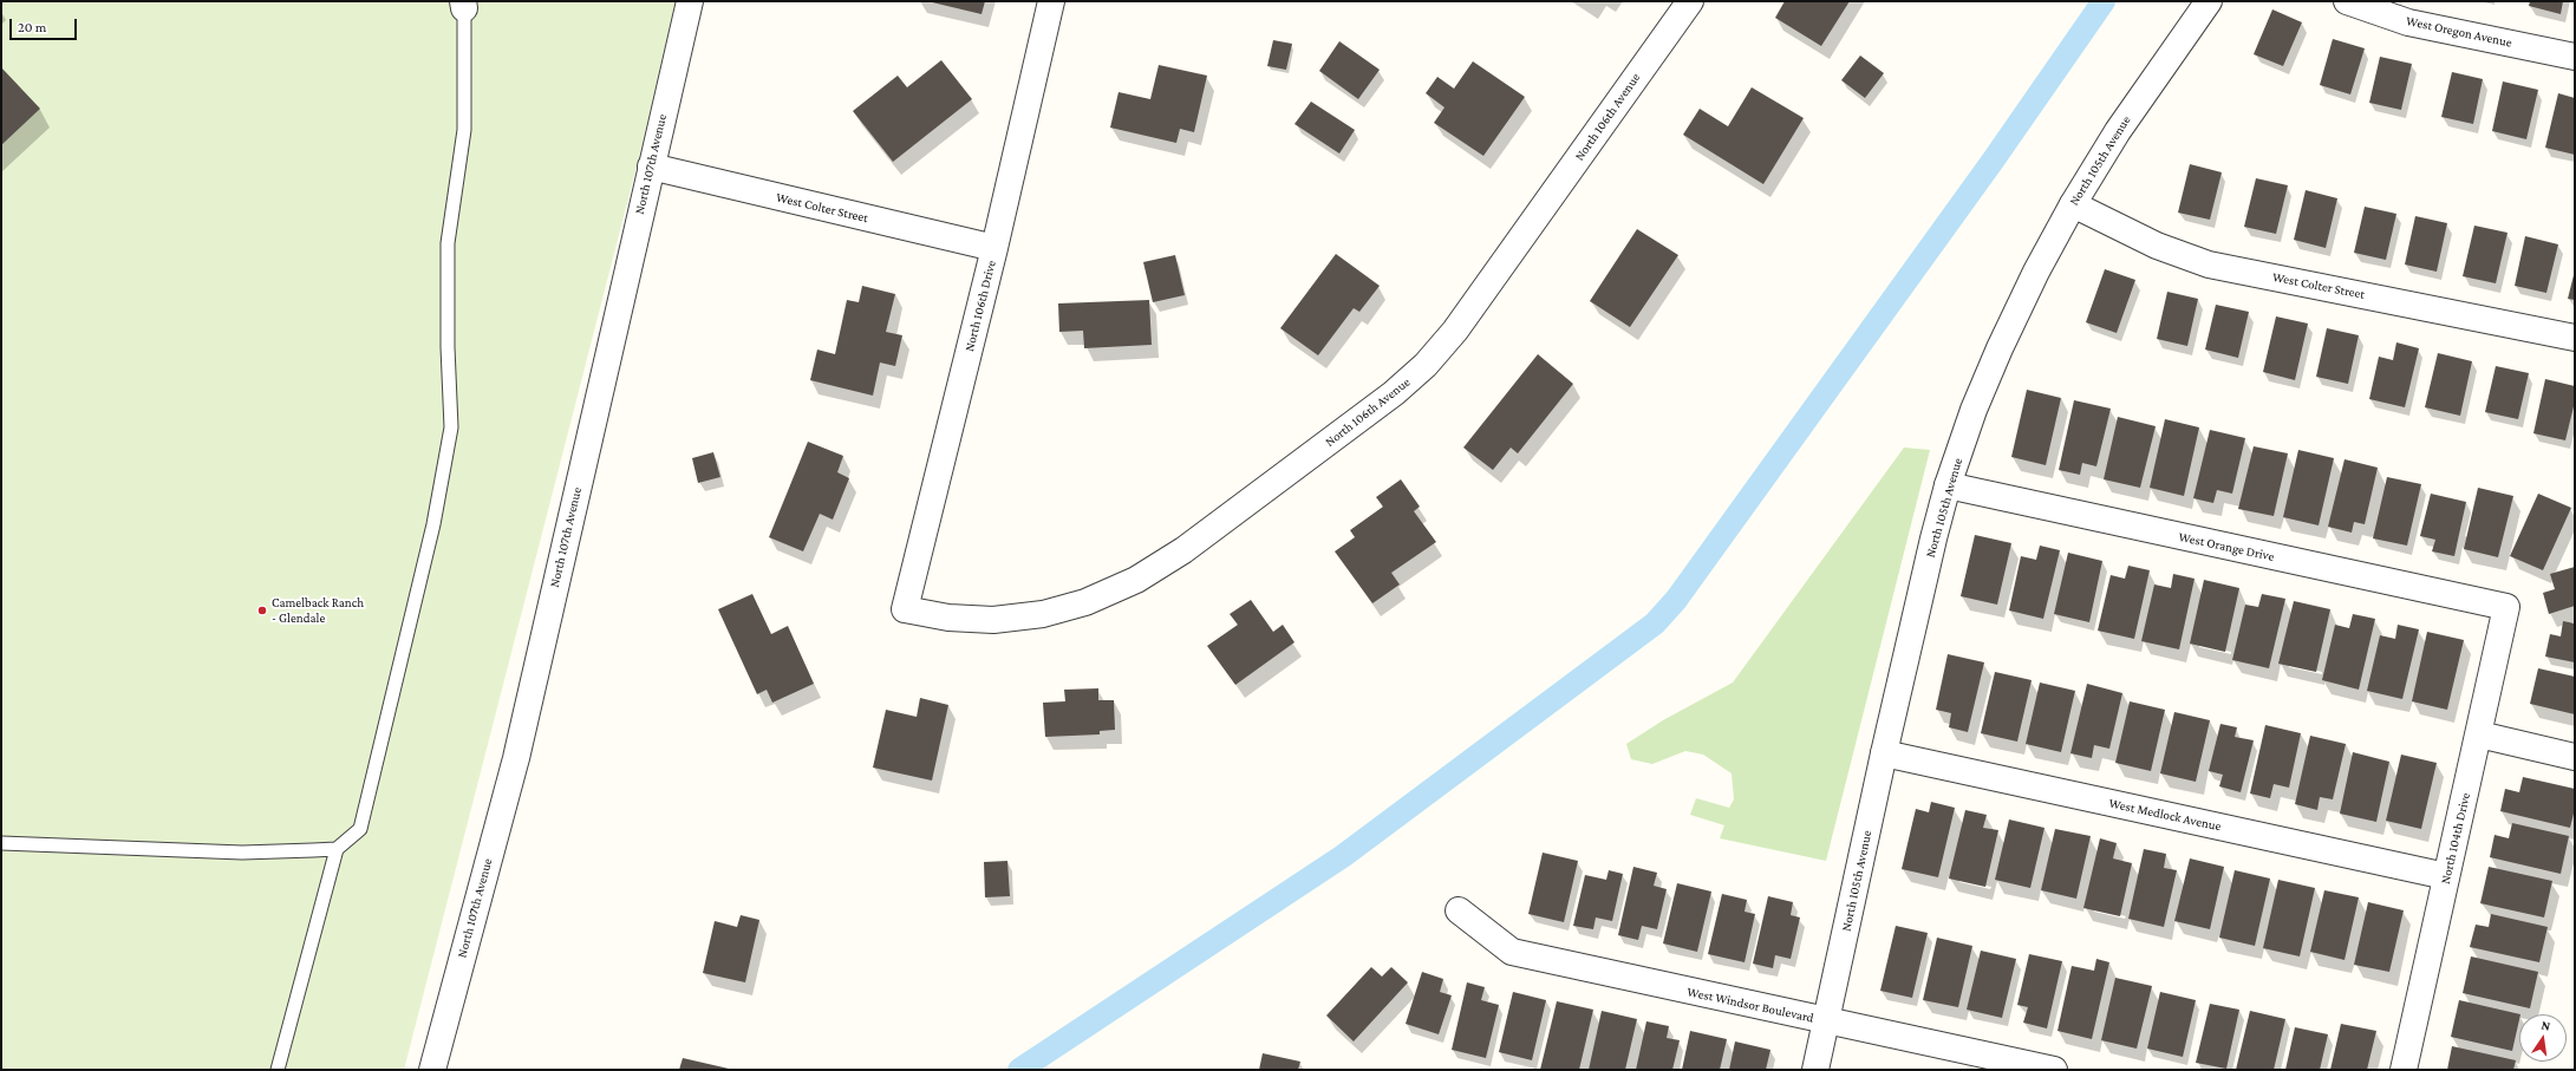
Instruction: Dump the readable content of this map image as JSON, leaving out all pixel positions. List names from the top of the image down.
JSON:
{
  "streets": {
    "street": [
      "West Oregon Avenue",
      "North 106th Avenue",
      "North 105th Avenue",
      "North 107th Avenue",
      "West Colter Street",
      "North 106th Drive",
      "West Orange Drive",
      "West Medlock Avenue",
      "North 104th Drive",
      "West Windsor Boulevard"
    ]
  },
  "crossings": [
    ["North 106th Avenue", "North 106th Drive"],
    ["North 105th Avenue", "West Colter Street"],
    ["North 105th Avenue", "West Orange Drive"],
    ["North 105th Avenue", "West Medlock Avenue"],
    ["North 105th Avenue", "West Windsor Boulevard"],
    ["North 107th Avenue", "West Colter Street"],
    ["West Colter Street", "North 106th Drive"],
    ["West Orange Drive", "North 104th Drive"],
    ["West Medlock Avenue", "North 104th Drive"]
  ],
  "places": ["Camelback Ranch - Glendale"],
  "scale_bar": "20 m",
  "north": "top"
}
